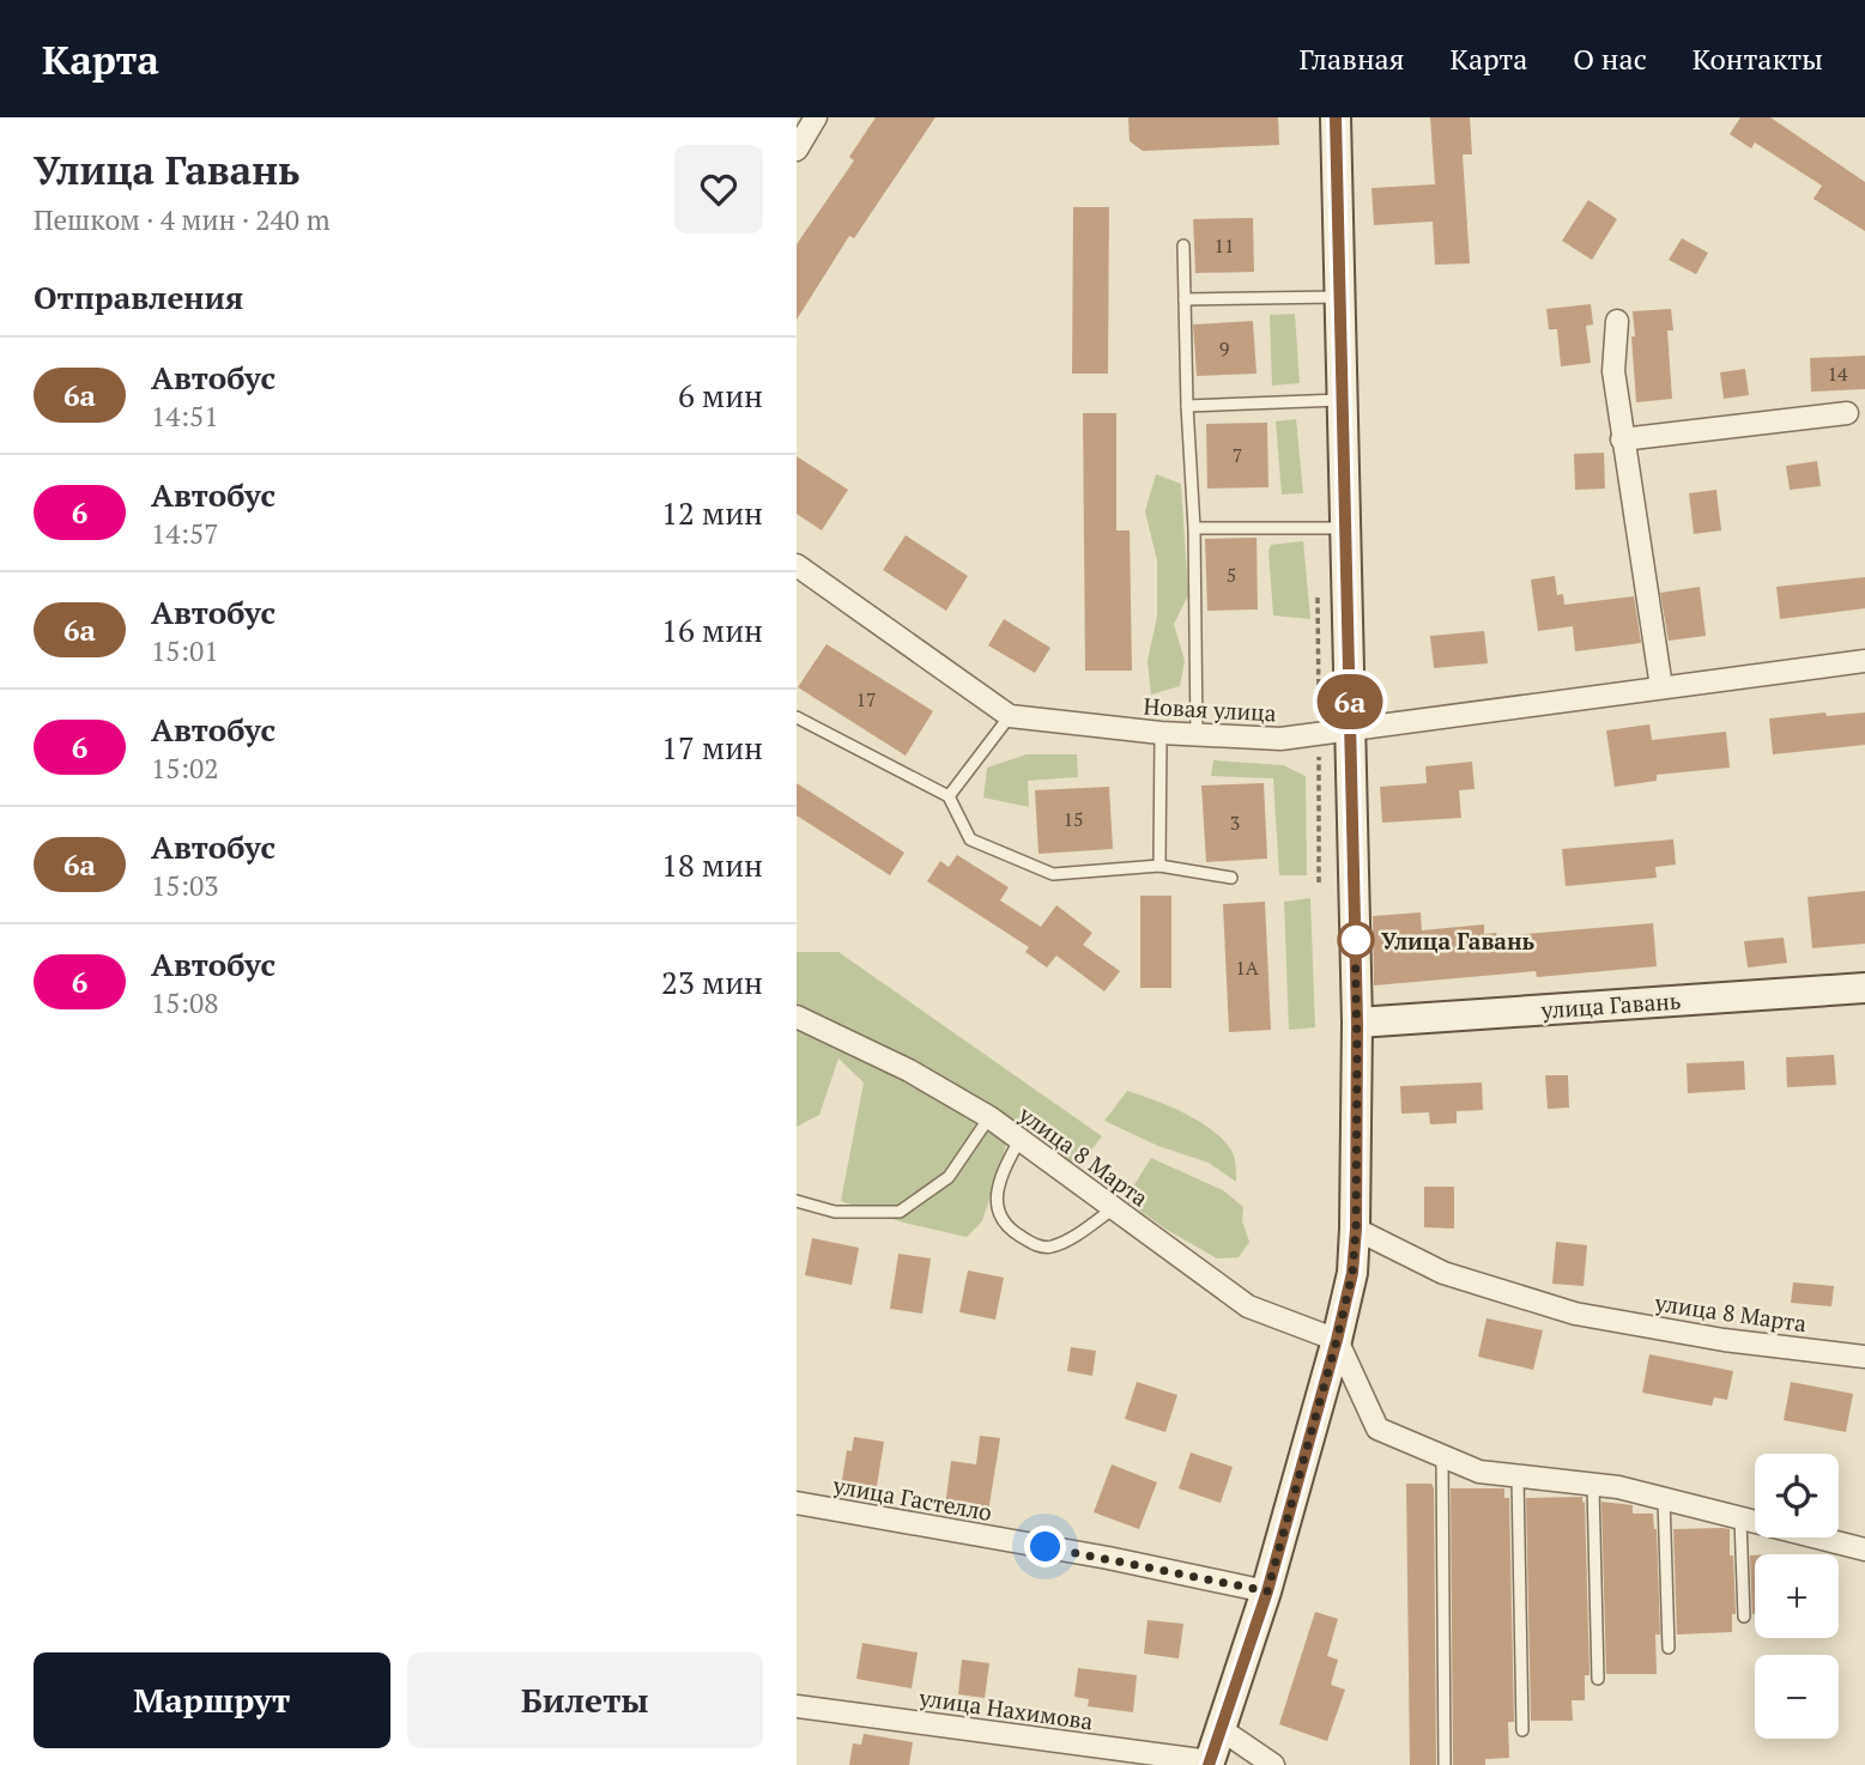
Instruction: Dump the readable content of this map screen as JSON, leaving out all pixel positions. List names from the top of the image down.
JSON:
{
  "streets": {
    "street": [
      "Новая улица",
      "улица Гавань",
      "улица 8 Марта",
      "улица Гастелло",
      "улица Нахимова"
    ]
  },
  "places": ["Улица Гавань"],
  "lines": ["bus line 6а"],
  "house_numbers": [
    "11",
    "9",
    "14",
    "7",
    "5",
    "17",
    "15",
    "3",
    "1А"
  ],
  "page": {
    "header": "Карта",
    "nav": [
      "Главная",
      "Карта",
      "О нас",
      "Контакты"
    ],
    "heading": [
      ["Улица Гавань", "Пешком · 4 мин · 240 m"],
      "Отправления"
    ],
    "on_map": "6а",
    "list": [
      {
        "mark": "6а",
        "name": "Автобус",
        "note": "14:51",
        "value": "6 мин"
      },
      {
        "mark": "6",
        "name": "Автобус",
        "note": "14:57",
        "value": "12 мин"
      },
      {
        "mark": "6а",
        "name": "Автобус",
        "note": "15:01",
        "value": "16 мин"
      },
      {
        "mark": "6",
        "name": "Автобус",
        "note": "15:02",
        "value": "17 мин"
      },
      {
        "mark": "6а",
        "name": "Автобус",
        "note": "15:03",
        "value": "18 мин"
      },
      {
        "mark": "6",
        "name": "Автобус",
        "note": "15:08",
        "value": "23 мин"
      }
    ],
    "map_buttons": ["+", "−"],
    "buttons": ["Маршрут", "Билеты"]
  }
}
